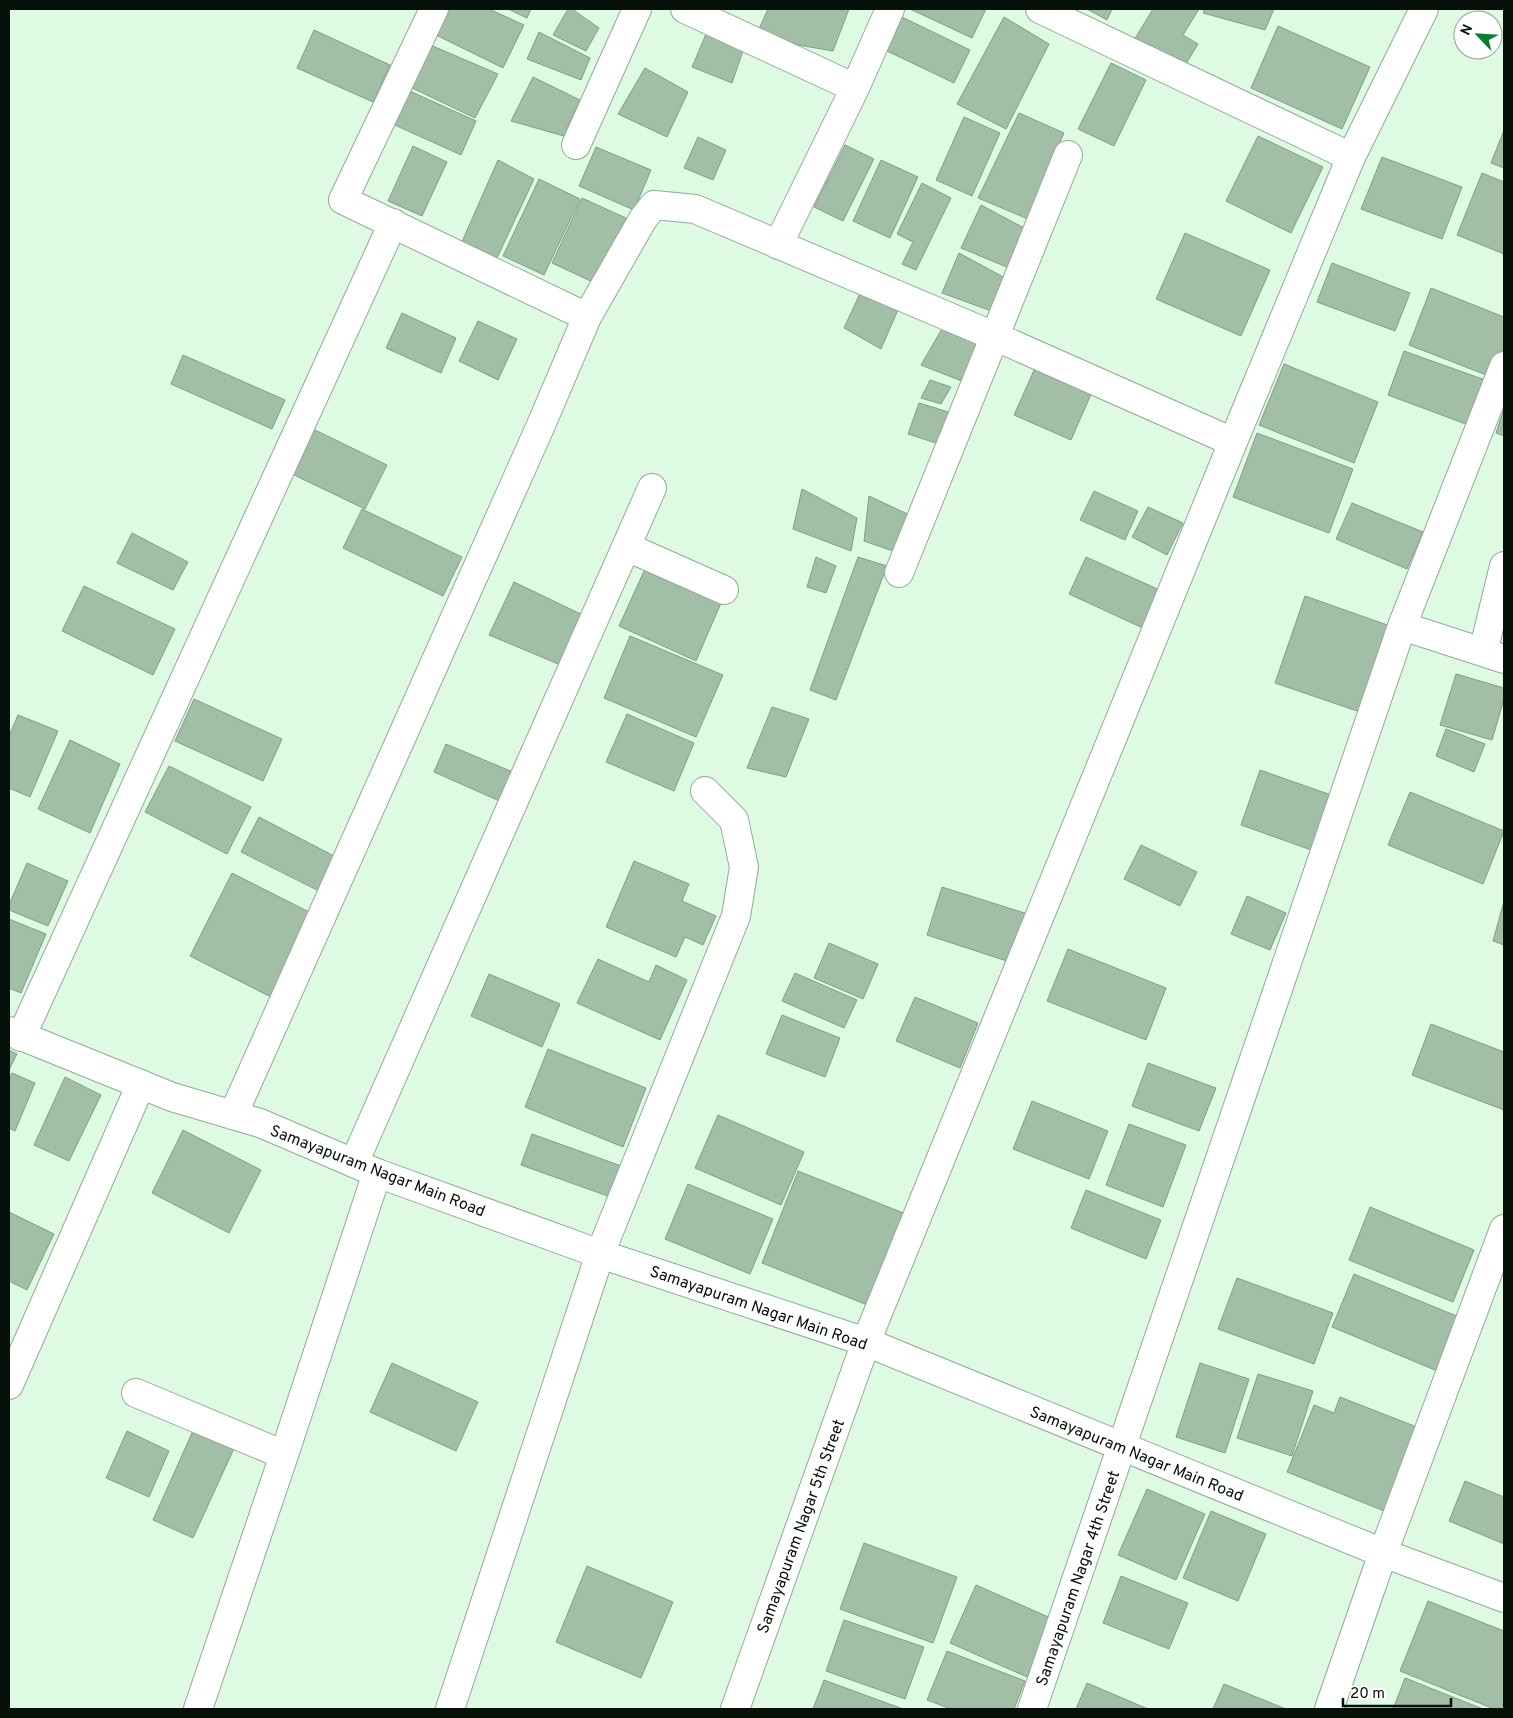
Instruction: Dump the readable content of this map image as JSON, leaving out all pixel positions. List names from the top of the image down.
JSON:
{
  "streets": {
    "street": ["Samayapuram Nagar Main Road", "Samayapuram Nagar 5th Street", "Samayapuram Nagar 4th Street"]
  },
  "crossings": [
    ["Samayapuram Nagar Main Road", "Samayapuram Nagar 5th Street"],
    ["Samayapuram Nagar Main Road", "Samayapuram Nagar 4th Street"]
  ],
  "scale_bar": "20 m",
  "north": "top left"
}
